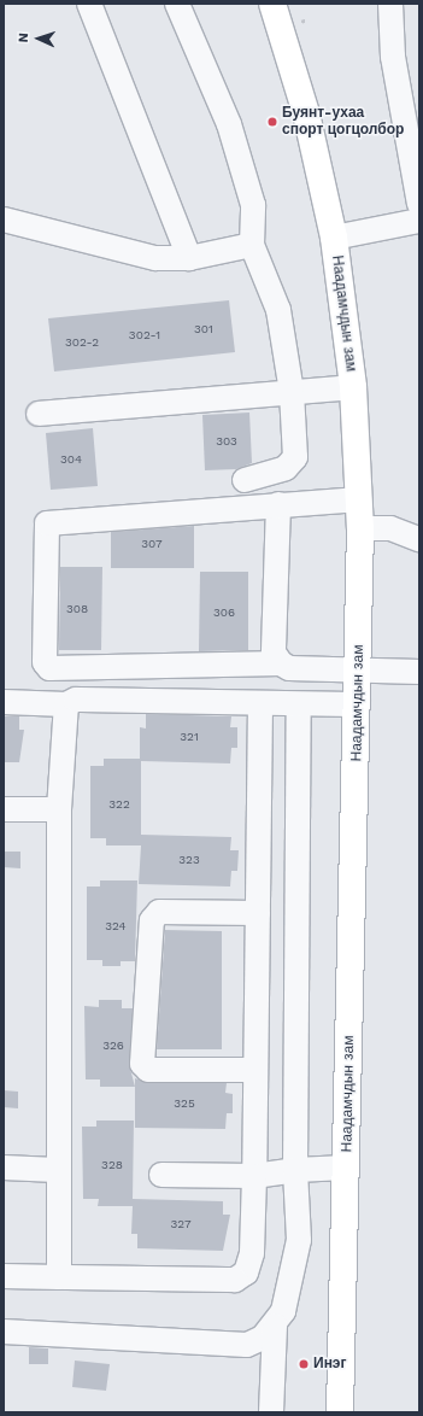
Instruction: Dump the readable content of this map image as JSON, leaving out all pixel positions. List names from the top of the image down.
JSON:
{
  "streets": {
    "main road": ["Наадамчдын зам"]
  },
  "places": ["Буянт-ухаа спорт цогцолбор", "Инэг"],
  "house_numbers": [
    "301",
    "302-1",
    "302-2",
    "303",
    "304",
    "307",
    "308",
    "306",
    "321",
    "322",
    "323",
    "324",
    "326",
    "325",
    "328",
    "327"
  ],
  "north": "left"
}
